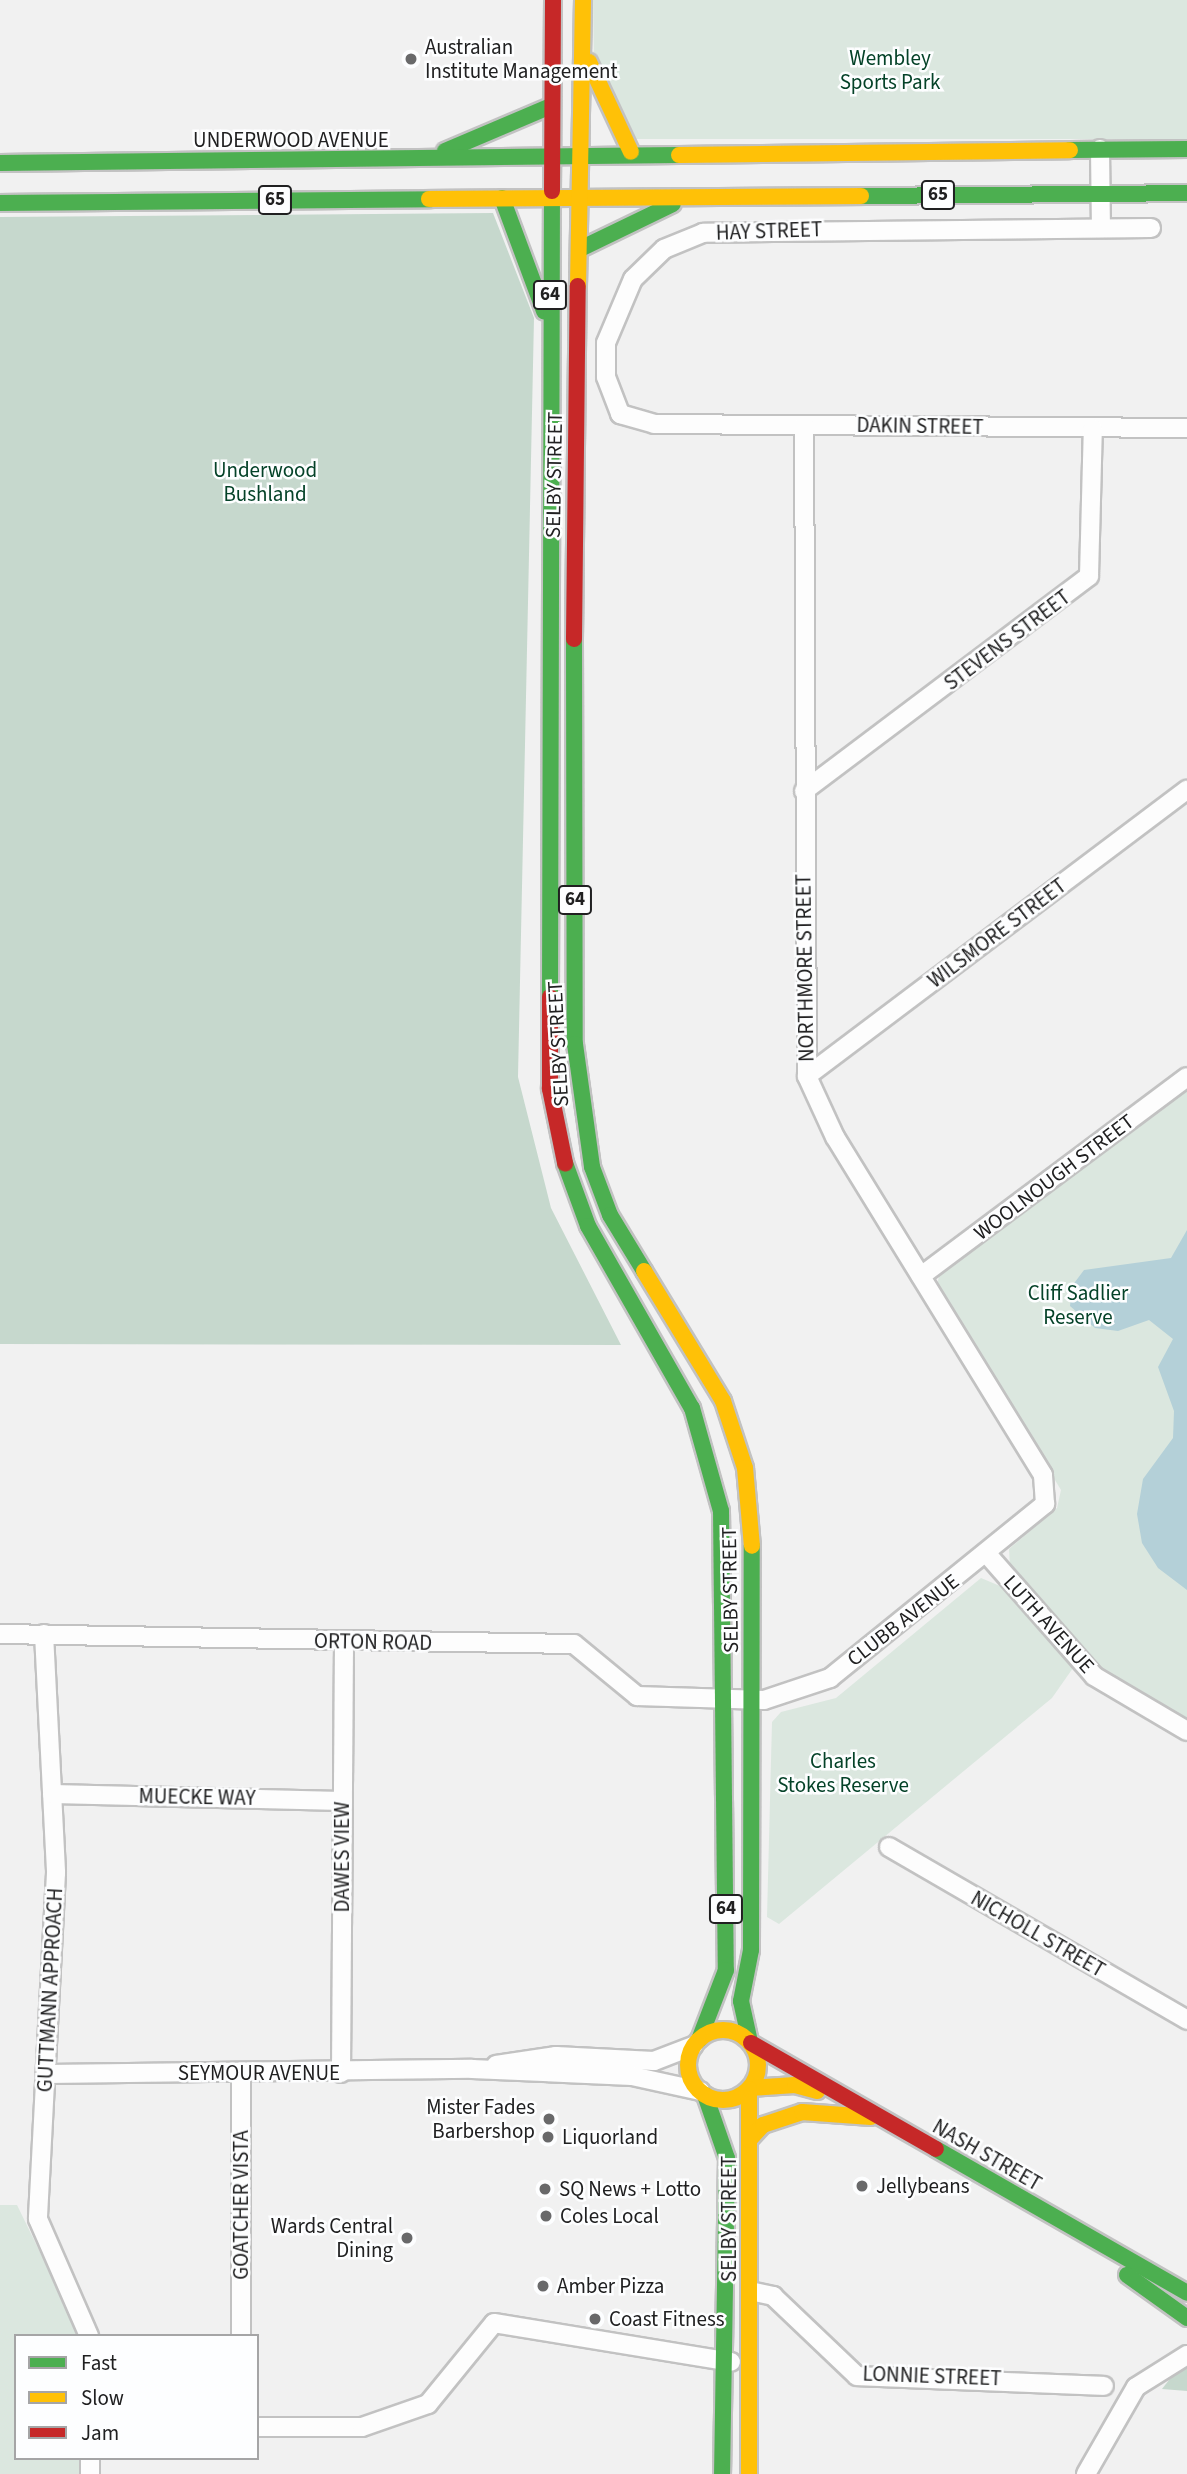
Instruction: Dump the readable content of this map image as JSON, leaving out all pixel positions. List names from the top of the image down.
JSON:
{
  "streets": {
    "main road": [
      "UNDERWOOD AVENUE",
      "65",
      "HAY STREET",
      "64",
      "SELBY STREET",
      "NASH STREET"
    ],
    "street": [
      "DAKIN STREET",
      "STEVENS STREET",
      "WILSMORE STREET",
      "NORTHMORE STREET",
      "WOOLNOUGH STREET",
      "CLUBB AVENUE",
      "LUTH AVENUE",
      "ORTON ROAD",
      "MUECKE WAY",
      "DAWES VIEW",
      "NICHOLL STREET",
      "GUTTMANN APPROACH",
      "SEYMOUR AVENUE",
      "GOATCHER VISTA",
      "LONNIE STREET"
    ]
  },
  "crossings": [
    ["UNDERWOOD AVENUE", "65"],
    ["UNDERWOOD AVENUE", "SELBY STREET"],
    ["65", "HAY STREET"],
    ["65", "SELBY STREET"],
    ["HAY STREET", "DAKIN STREET"],
    ["HAY STREET", "SELBY STREET"],
    ["64", "SELBY STREET"],
    ["64", "SEYMOUR AVENUE"],
    ["64", "NASH STREET"],
    ["DAKIN STREET", "STEVENS STREET"],
    ["DAKIN STREET", "NORTHMORE STREET"],
    ["SELBY STREET", "CLUBB AVENUE"],
    ["SELBY STREET", "ORTON ROAD"],
    ["SELBY STREET", "SEYMOUR AVENUE"],
    ["SELBY STREET", "NASH STREET"],
    ["SELBY STREET", "LONNIE STREET"],
    ["STEVENS STREET", "NORTHMORE STREET"],
    ["WILSMORE STREET", "NORTHMORE STREET"],
    ["NORTHMORE STREET", "WOOLNOUGH STREET"],
    ["NORTHMORE STREET", "CLUBB AVENUE"],
    ["CLUBB AVENUE", "LUTH AVENUE"],
    ["CLUBB AVENUE", "ORTON ROAD"],
    ["ORTON ROAD", "DAWES VIEW"],
    ["ORTON ROAD", "GUTTMANN APPROACH"],
    ["MUECKE WAY", "DAWES VIEW"],
    ["MUECKE WAY", "GUTTMANN APPROACH"],
    ["DAWES VIEW", "SEYMOUR AVENUE"],
    ["GUTTMANN APPROACH", "SEYMOUR AVENUE"],
    ["SEYMOUR AVENUE", "NASH STREET"],
    ["SEYMOUR AVENUE", "GOATCHER VISTA"]
  ],
  "parks": [
    "Wembley Sports Park",
    "Underwood Bushland",
    "Cliff Sadlier Reserve",
    "Charles Stokes Reserve"
  ],
  "places": [
    "Australian Institute Management",
    "Mister Fades Barbershop",
    "Liquorland",
    "Jellybeans",
    "SQ News + Lotto",
    "Coles Local",
    "Wards Central Dining",
    "Amber Pizza",
    "Coast Fitness"
  ],
  "legend": ["Fast", "Slow", "Jam"]
}
